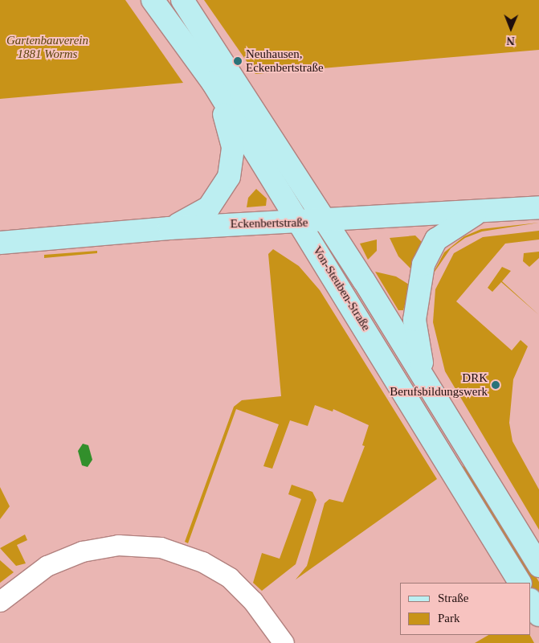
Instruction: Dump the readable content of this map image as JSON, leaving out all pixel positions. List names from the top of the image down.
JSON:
{
  "streets": {
    "street": ["Eckenbertstraße", "Von-Steuben-Straße"]
  },
  "crossings": [
    ["Eckenbertstraße", "Von-Steuben-Straße"]
  ],
  "parks": ["Gartenbauverein 1881 Worms"],
  "places": ["Neuhausen, Eckenbertstraße", "DRK Berufsbildungswerk"],
  "legend": ["Straße", "Park"],
  "north": "bottom"
}
